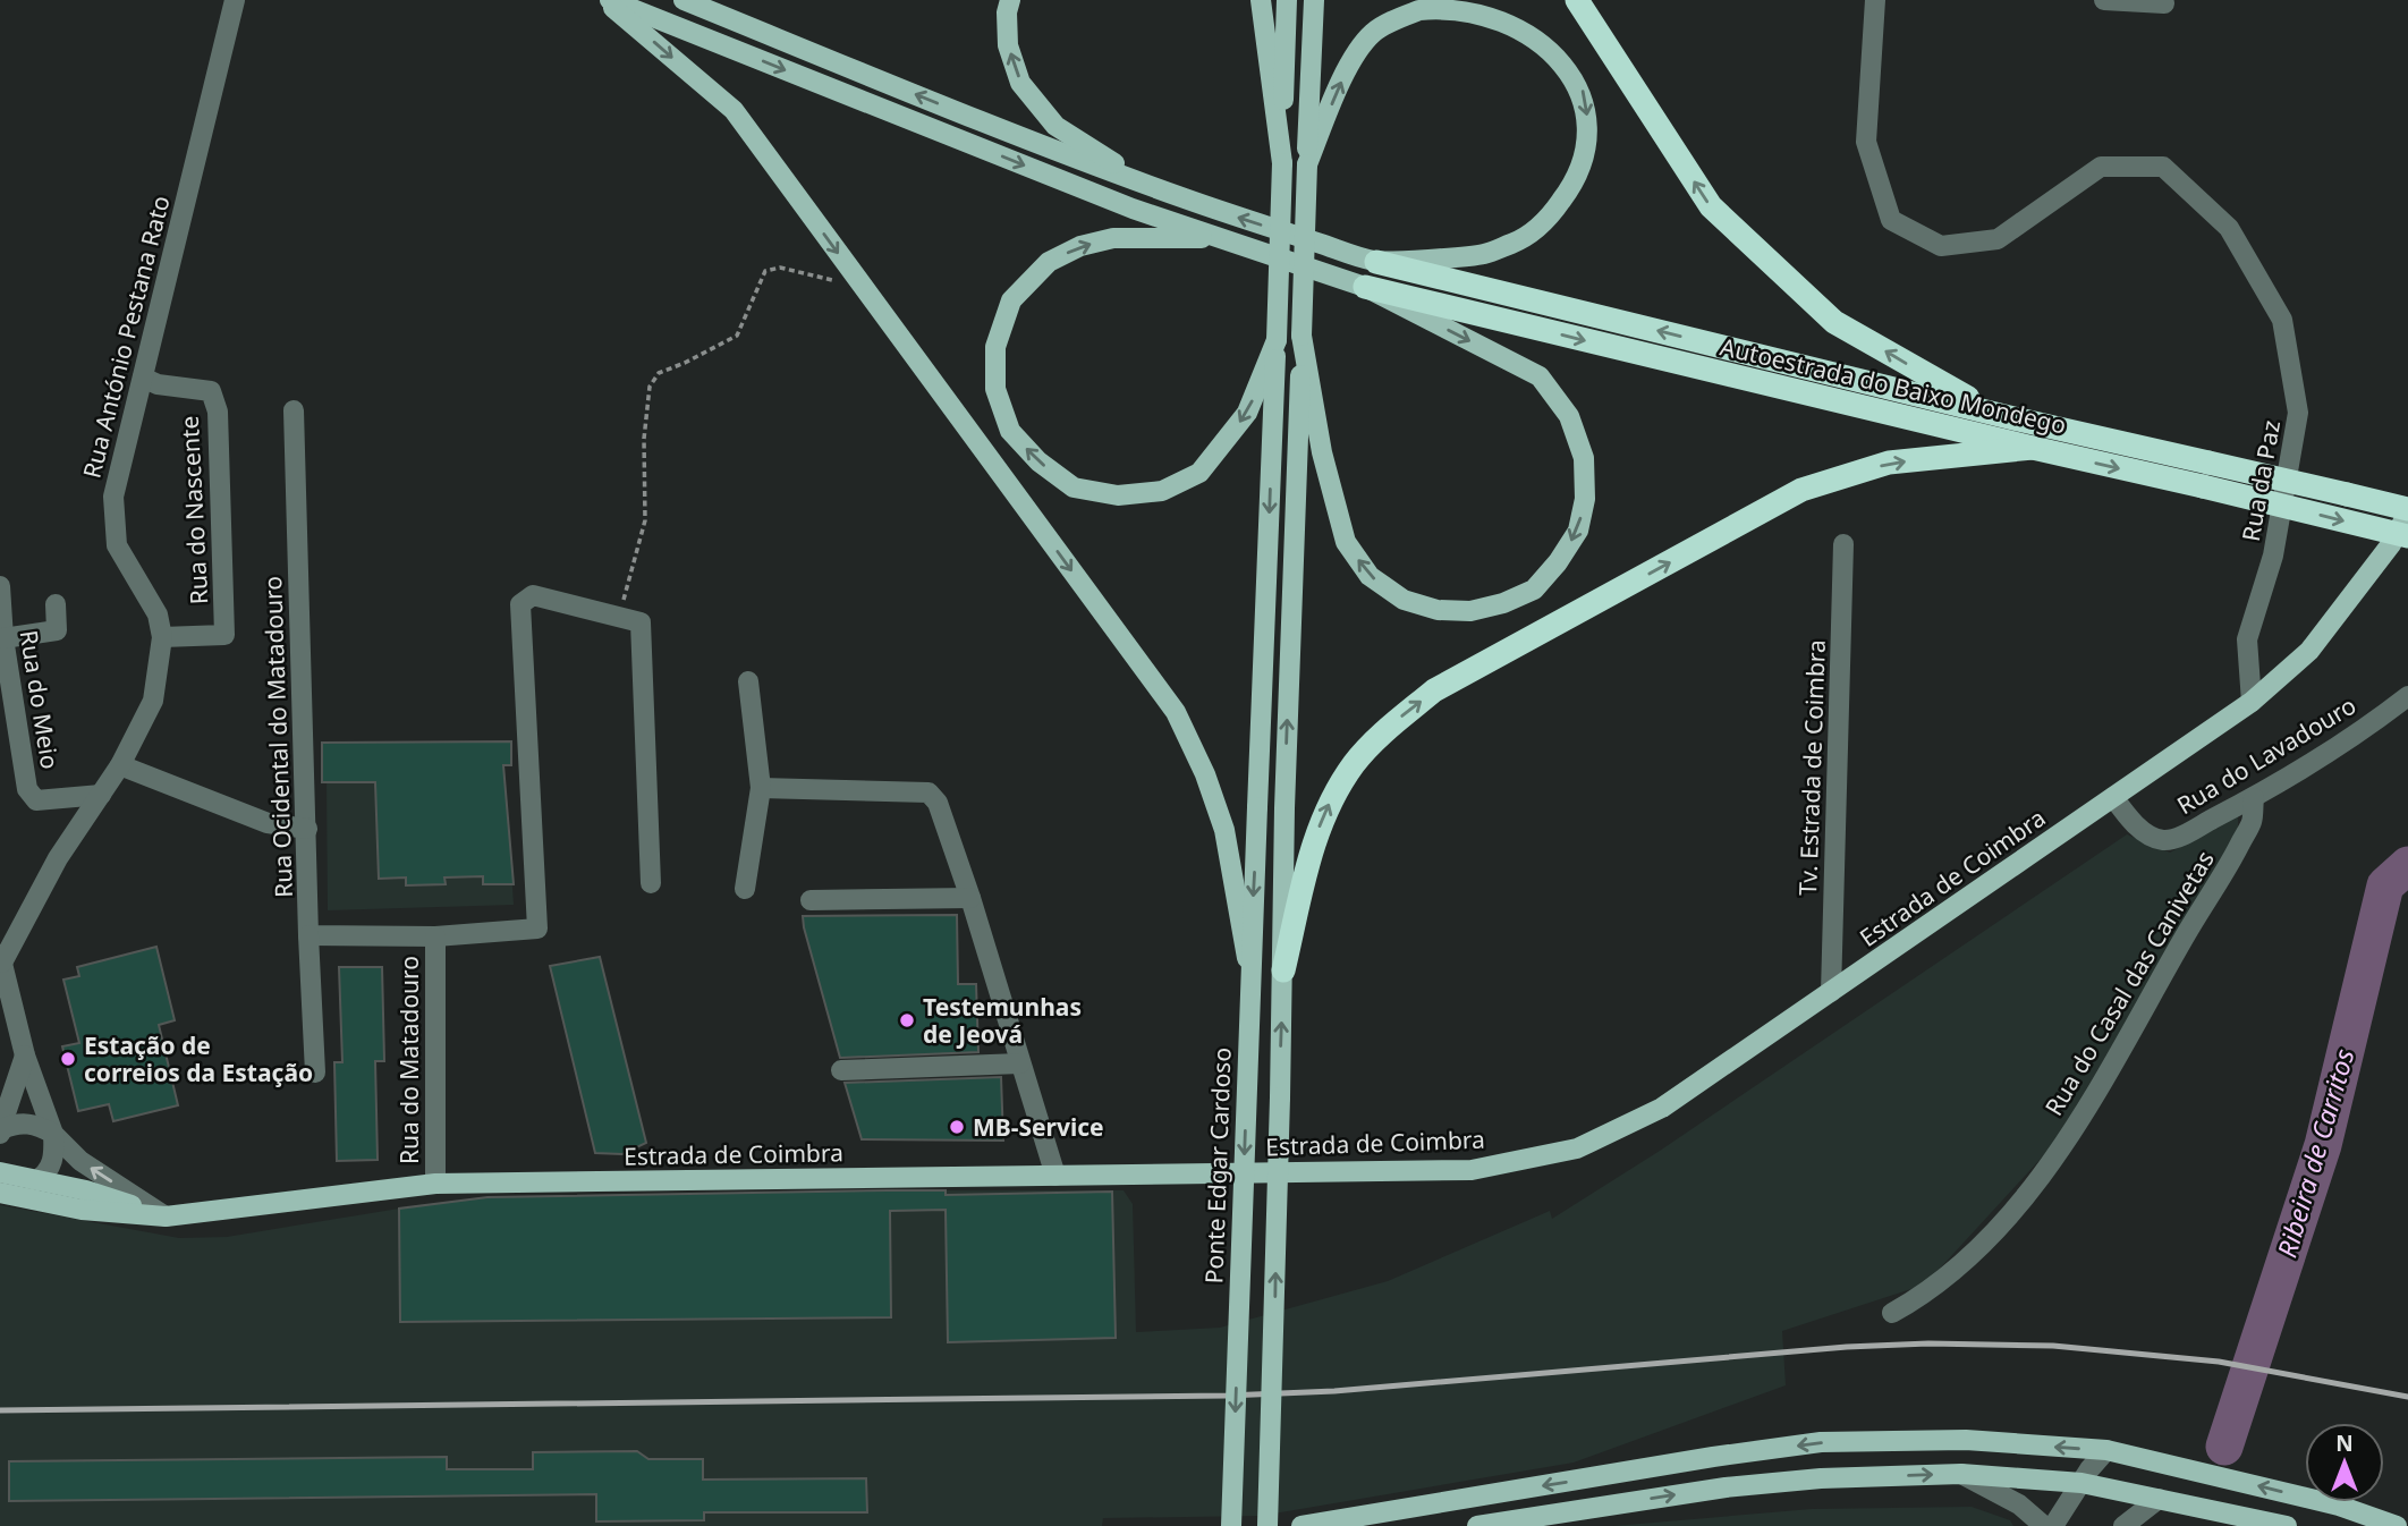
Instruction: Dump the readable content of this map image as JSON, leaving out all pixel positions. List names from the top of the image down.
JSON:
{
  "streets": {
    "highway": ["Autoestrada do Baixo Mondego"],
    "main road": ["Estrada de Coimbra", "Ponte Edgar Cardoso"],
    "street": [
      "Rua António Pestana Rato",
      "Rua da Paz",
      "Rua do Nascente",
      "Rua do Meio",
      "Rua Ocidental do Matadouro",
      "Rua do Lavadouro",
      "Tv. Estrada de Coimbra",
      "Rua do Casal das Canivetas",
      "Rua do Matadouro"
    ]
  },
  "crossings": [
    ["Rua António Pestana Rato", "Rua do Nascente"],
    ["Rua António Pestana Rato", "Rua do Meio"],
    ["Autoestrada do Baixo Mondego", "Estrada de Coimbra"],
    ["Rua da Paz", "Estrada de Coimbra"],
    ["Rua do Lavadouro", "Estrada de Coimbra"],
    ["Rua do Lavadouro", "Rua do Casal das Canivetas"],
    ["Tv. Estrada de Coimbra", "Estrada de Coimbra"],
    ["Estrada de Coimbra", "Rua do Matadouro"]
  ],
  "water": ["Ribeira de Carritos"],
  "places": ["Testemunhas de Jeová", "Estação de correios da Estação", "MB-Service"],
  "north": "top"
}
